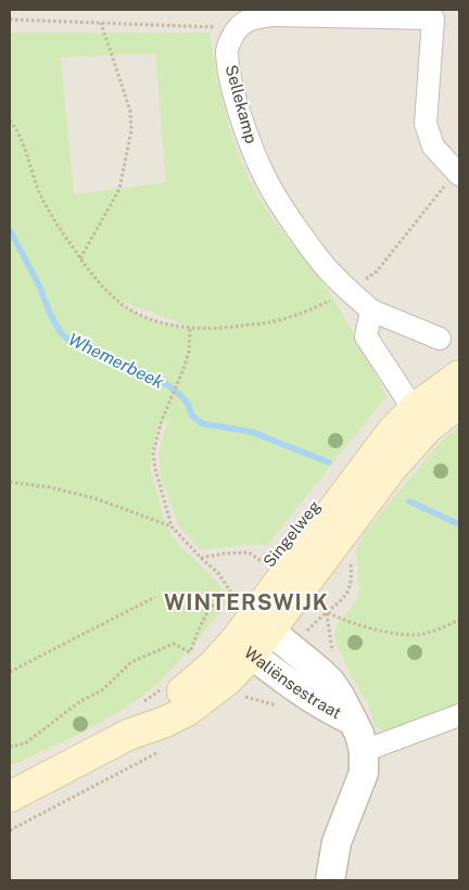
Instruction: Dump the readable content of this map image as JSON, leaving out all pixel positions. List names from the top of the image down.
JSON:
{
  "streets": {
    "main road": ["Singelweg"],
    "street": ["Sellekamp", "Waliënsestraat"]
  },
  "crossings": [
    ["Singelweg", "Waliënsestraat"]
  ],
  "districts": ["WINTERSWIJK"],
  "water": ["Whemerbeek"]
}
